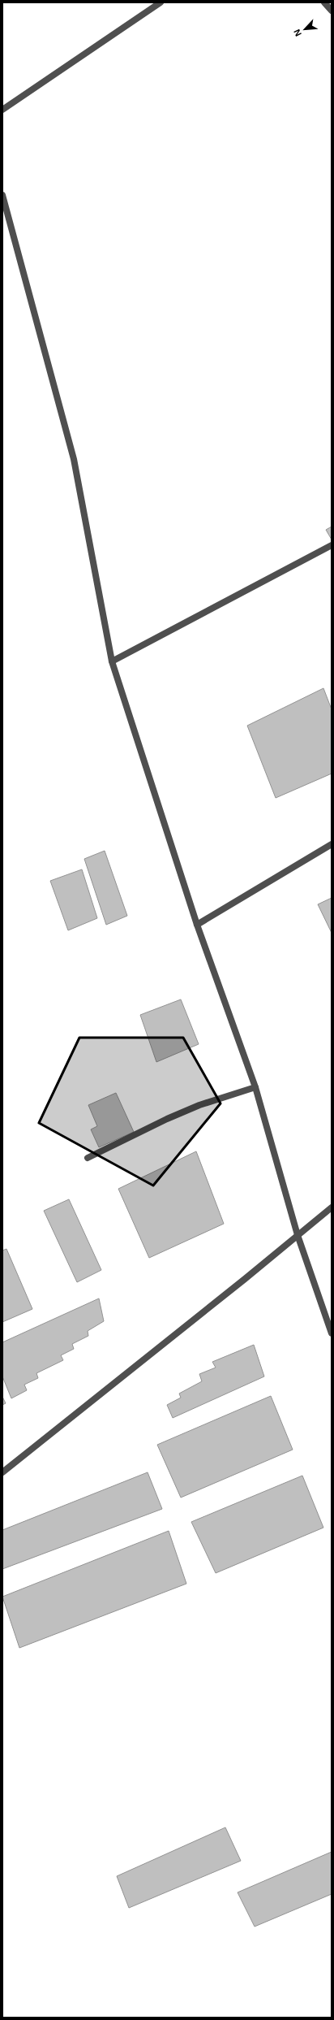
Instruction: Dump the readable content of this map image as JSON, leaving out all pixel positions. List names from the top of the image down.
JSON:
{
  "north": "bottom left"
}
